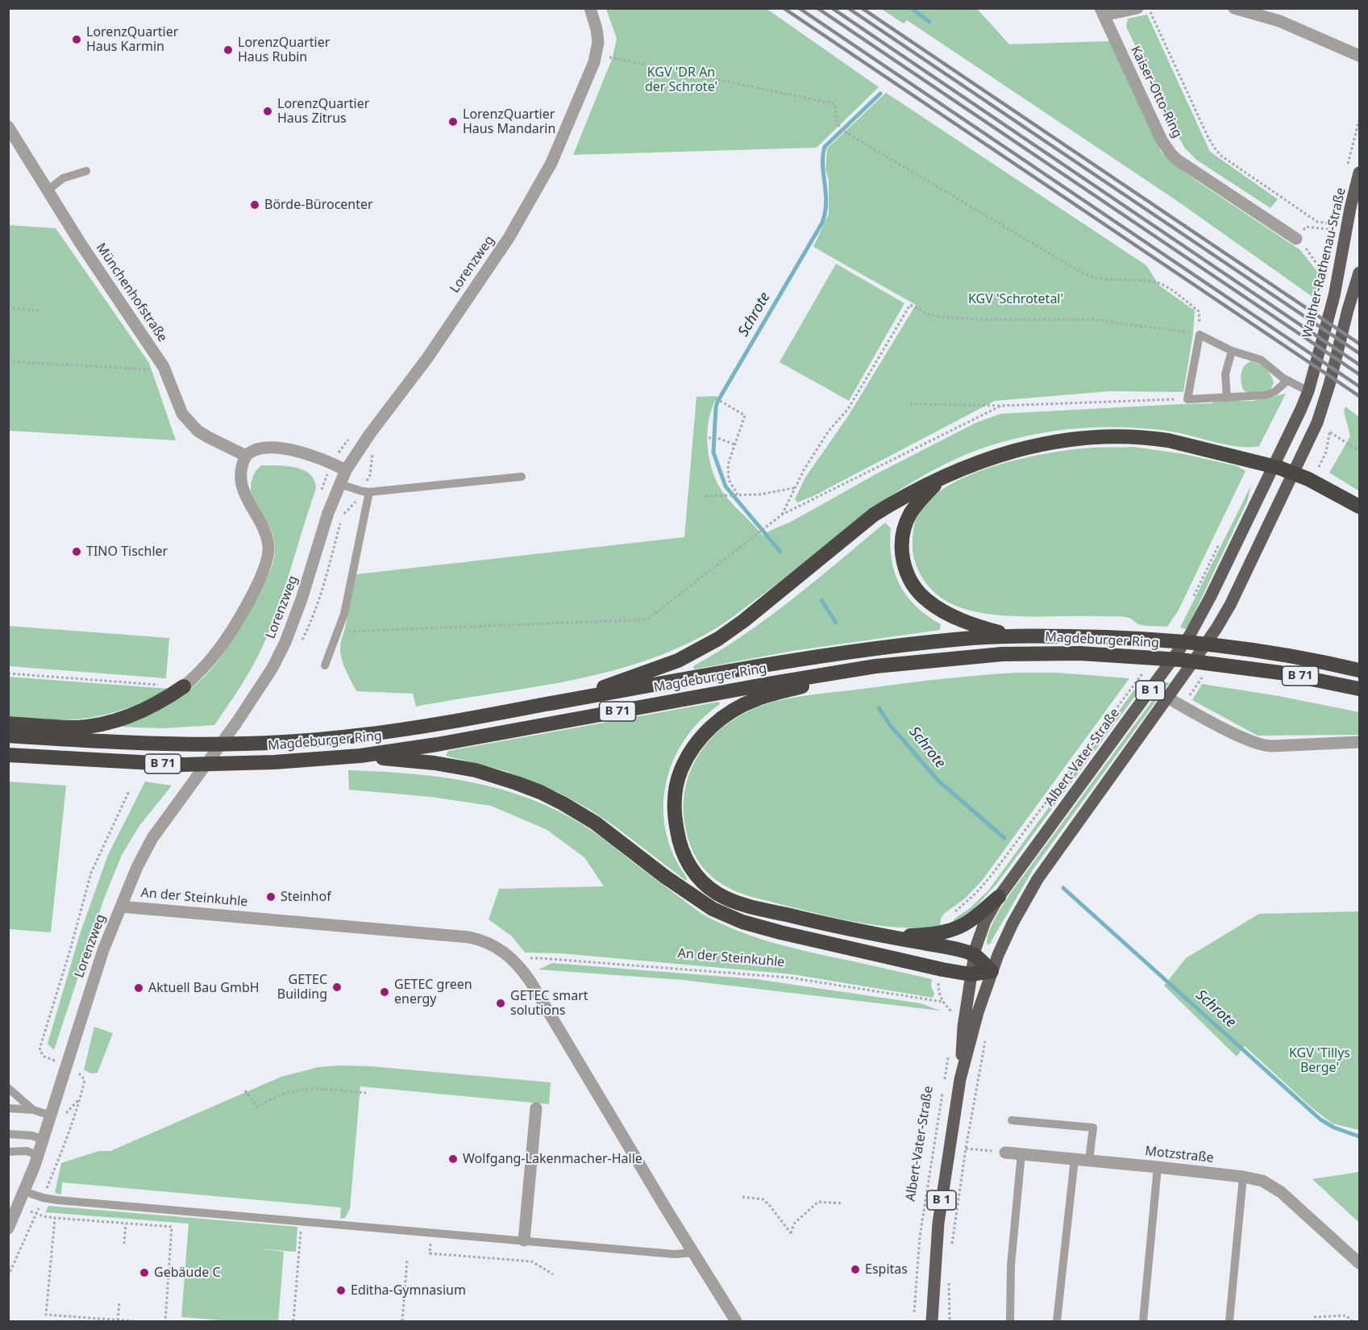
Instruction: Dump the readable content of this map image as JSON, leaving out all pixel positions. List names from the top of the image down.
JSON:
{
  "streets": {
    "highway": ["Magdeburger Ring", "B 71"],
    "main road": ["Walther-Rathenau-Straße", "B 1", "Albert-Vater-Straße"],
    "street": [
      "Kaiser-Otto-Ring",
      "Lorenzweg",
      "Münchenhofstraße",
      "An der Steinkuhle",
      "Motzstraße"
    ]
  },
  "crossings": [
    ["Walther-Rathenau-Straße", "Albert-Vater-Straße"],
    ["Lorenzweg", "An der Steinkuhle"],
    ["B 1", "Albert-Vater-Straße"]
  ],
  "water": ["Schrote"],
  "parks": ["KGV 'DR An der Schrote'", "KGV 'Schrotetal'", "KGV 'Tillys Berge'"],
  "places": [
    "LorenzQuartier Haus Karmin",
    "LorenzQuartier Haus Rubin",
    "LorenzQuartier Haus Zitrus",
    "LorenzQuartier Haus Mandarin",
    "Börde-Bürocenter",
    "TINO Tischler",
    "Steinhof",
    "GETEC Building",
    "Aktuell Bau GmbH",
    "GETEC green energy",
    "GETEC smart solutions",
    "Wolfgang-Lakenmacher-Halle",
    "Espitas",
    "Gebäude C",
    "Editha-Gymnasium"
  ]
}
